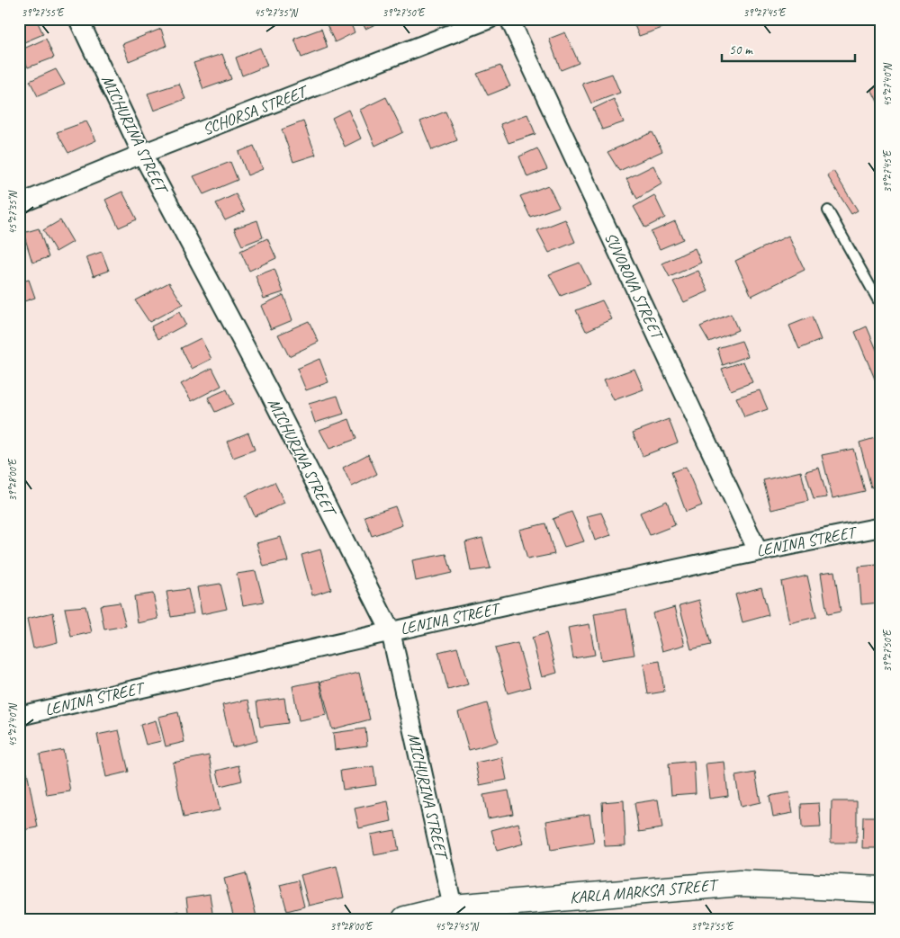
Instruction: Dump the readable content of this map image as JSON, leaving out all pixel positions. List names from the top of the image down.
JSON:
{
  "streets": {
    "main road": ["KARLA MARKSA STREET"],
    "street": [
      "SCHORSA STREET",
      "MICHURINA STREET",
      "SUVOROVA STREET",
      "LENINA STREET"
    ]
  },
  "crossings": [
    ["SCHORSA STREET", "MICHURINA STREET"],
    ["MICHURINA STREET", "LENINA STREET"],
    ["MICHURINA STREET", "KARLA MARKSA STREET"],
    ["SUVOROVA STREET", "LENINA STREET"]
  ],
  "scale_bar": "50 m",
  "coordinates": [
    "39°27'55\"E",
    "45°27'35\"N",
    "39°27'50\"E",
    "39°27'45\"E",
    "45°27'40\"N",
    "39°28'00\"E",
    "45°27'45\"N"
  ]
}
